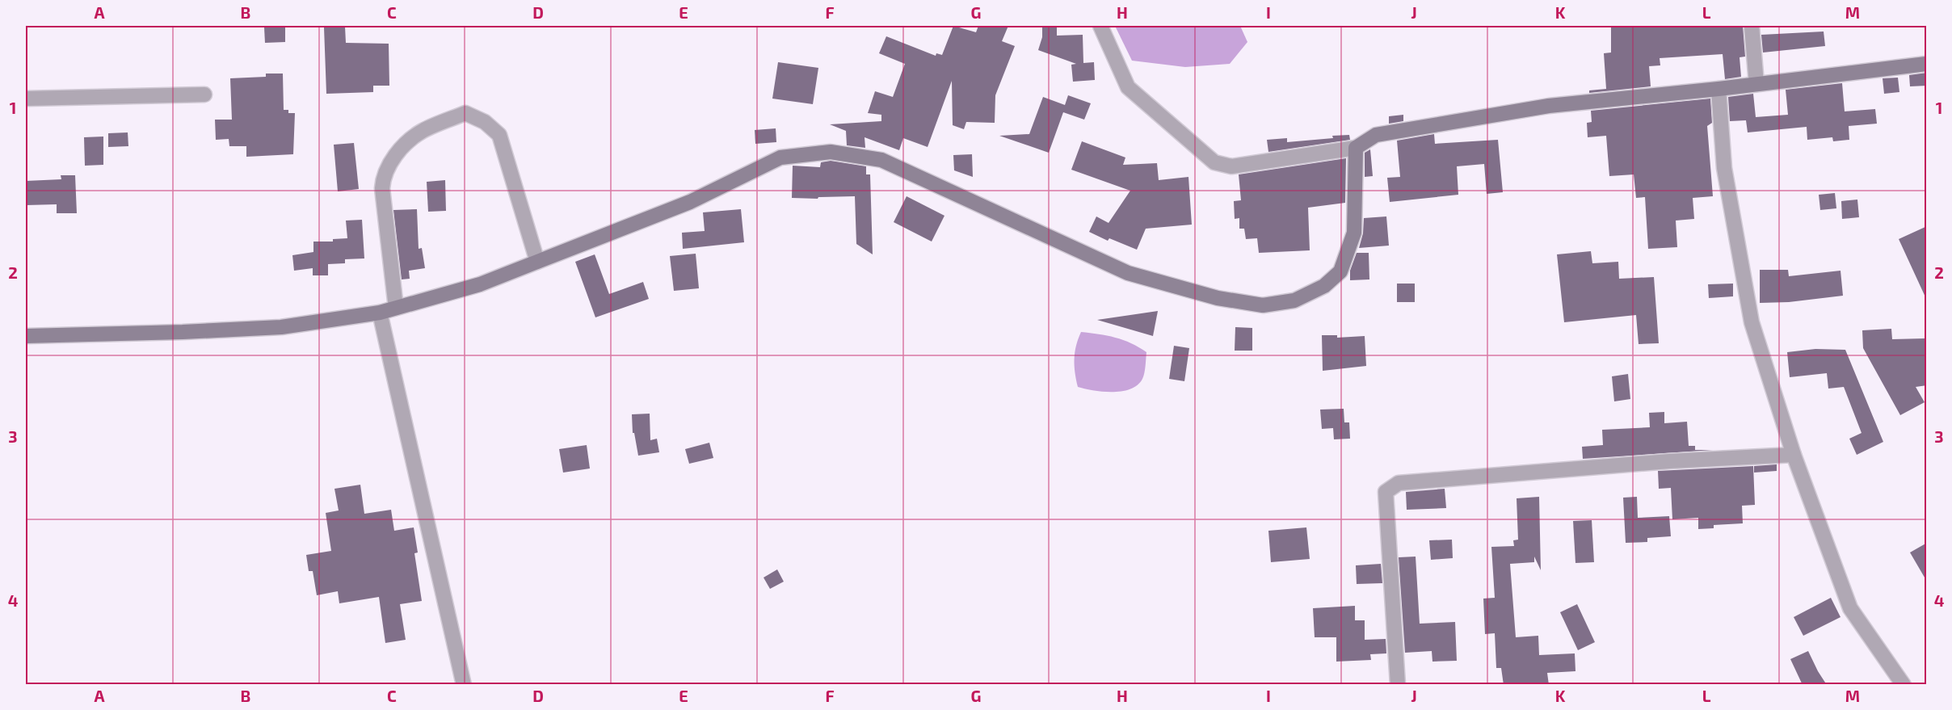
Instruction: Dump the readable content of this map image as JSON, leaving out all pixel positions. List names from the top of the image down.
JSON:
{
  "grid": {
    "columns": [
      "A",
      "B",
      "C",
      "D",
      "E",
      "F",
      "G",
      "H",
      "I",
      "J",
      "K",
      "L",
      "M"
    ],
    "rows": [
      "1",
      "2",
      "3",
      "4"
    ]
  }
}
